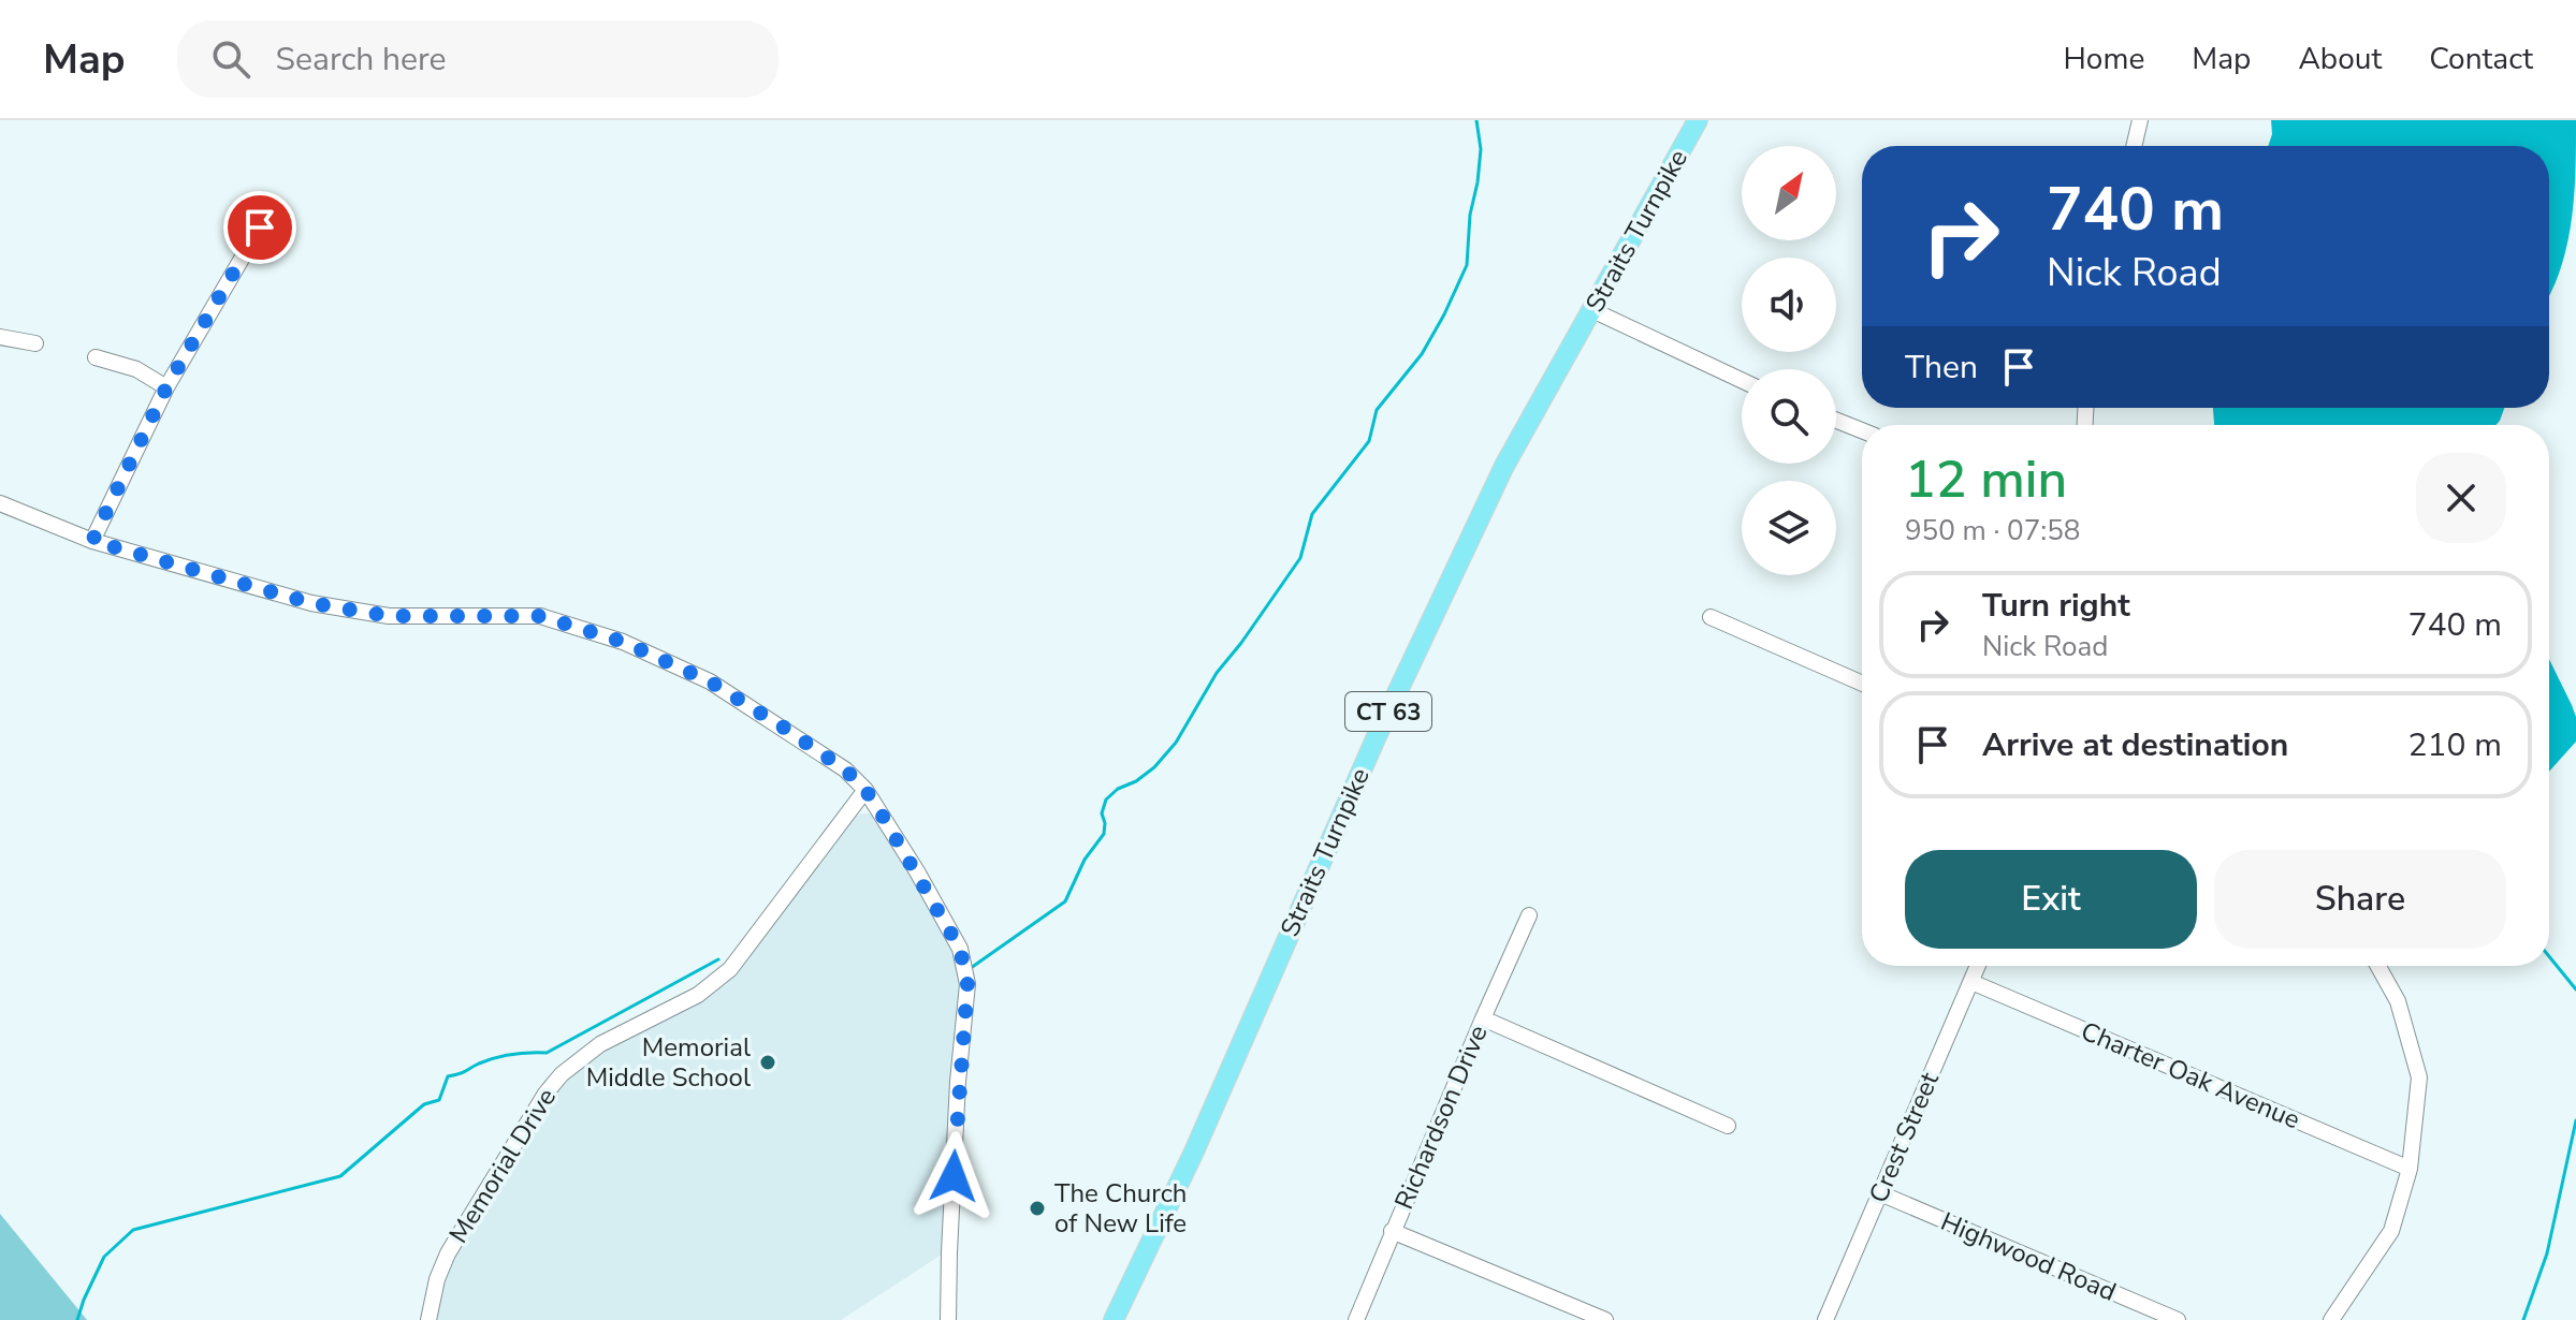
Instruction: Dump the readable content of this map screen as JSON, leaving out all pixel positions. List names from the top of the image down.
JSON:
{
  "streets": {
    "main road": ["Straits Turnpike", "CT 63"],
    "street": [
      "Charter Oak Avenue",
      "Richardson Drive",
      "Crest Street",
      "Memorial Drive",
      "Highwood Road"
    ]
  },
  "crossings": [
    ["Charter Oak Avenue", "Crest Street"],
    ["Crest Street", "Highwood Road"]
  ],
  "places": ["Memorial Middle School", "The Church of New Life"],
  "north": "top right",
  "page": {
    "header": "Map",
    "search": "Search here",
    "nav": [
      "Home",
      "Map",
      "About",
      "Contact"
    ],
    "turn": ["740 m", "Nick Road"],
    "then": "Then",
    "heading": ["12 min", "950 m · 07:58"],
    "list": [
      {
        "name": "Turn right",
        "note": "Nick Road",
        "value": "740 m"
      },
      {
        "name": "Arrive at destination",
        "value": "210 m"
      }
    ],
    "buttons": ["Exit", "Share"]
  }
}
